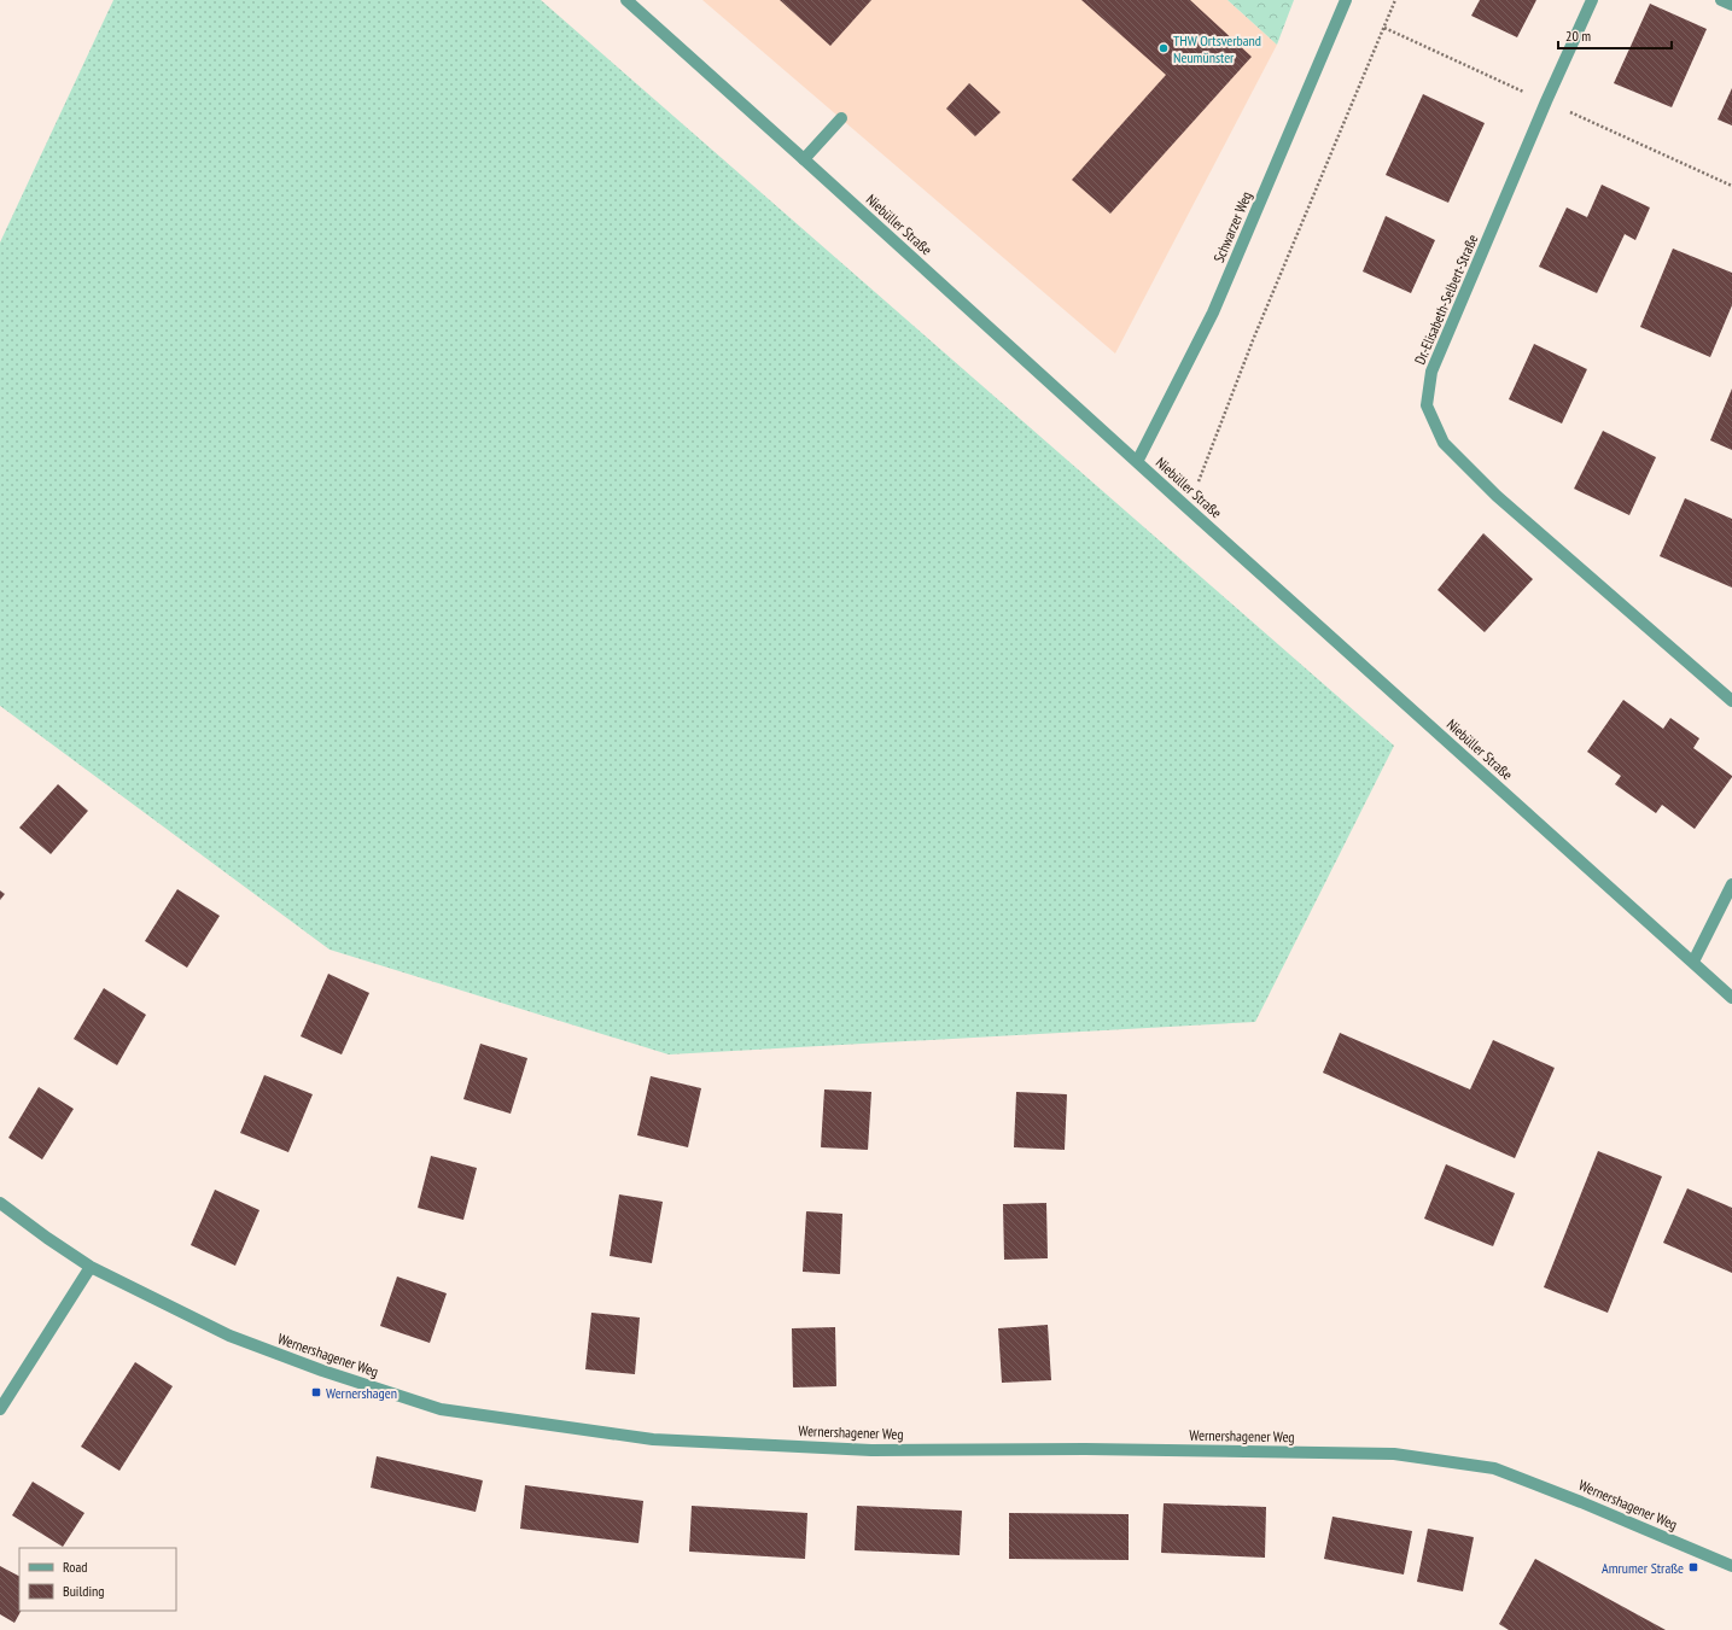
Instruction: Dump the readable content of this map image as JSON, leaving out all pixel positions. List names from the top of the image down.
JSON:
{
  "streets": {
    "street": [
      "Niebüller Straße",
      "Schwarzer Weg",
      "Dr.-Elisabeth-Selbert-Straße",
      "Wernershagener Weg"
    ]
  },
  "crossings": [
    ["Niebüller Straße", "Schwarzer Weg"]
  ],
  "places": {
    "other": ["THW Ortsverband Neumünster"],
    "transit": ["Wernershagen", "Amrumer Straße"]
  },
  "legend": ["Road", "Building"],
  "scale_bar": "20 m"
}
